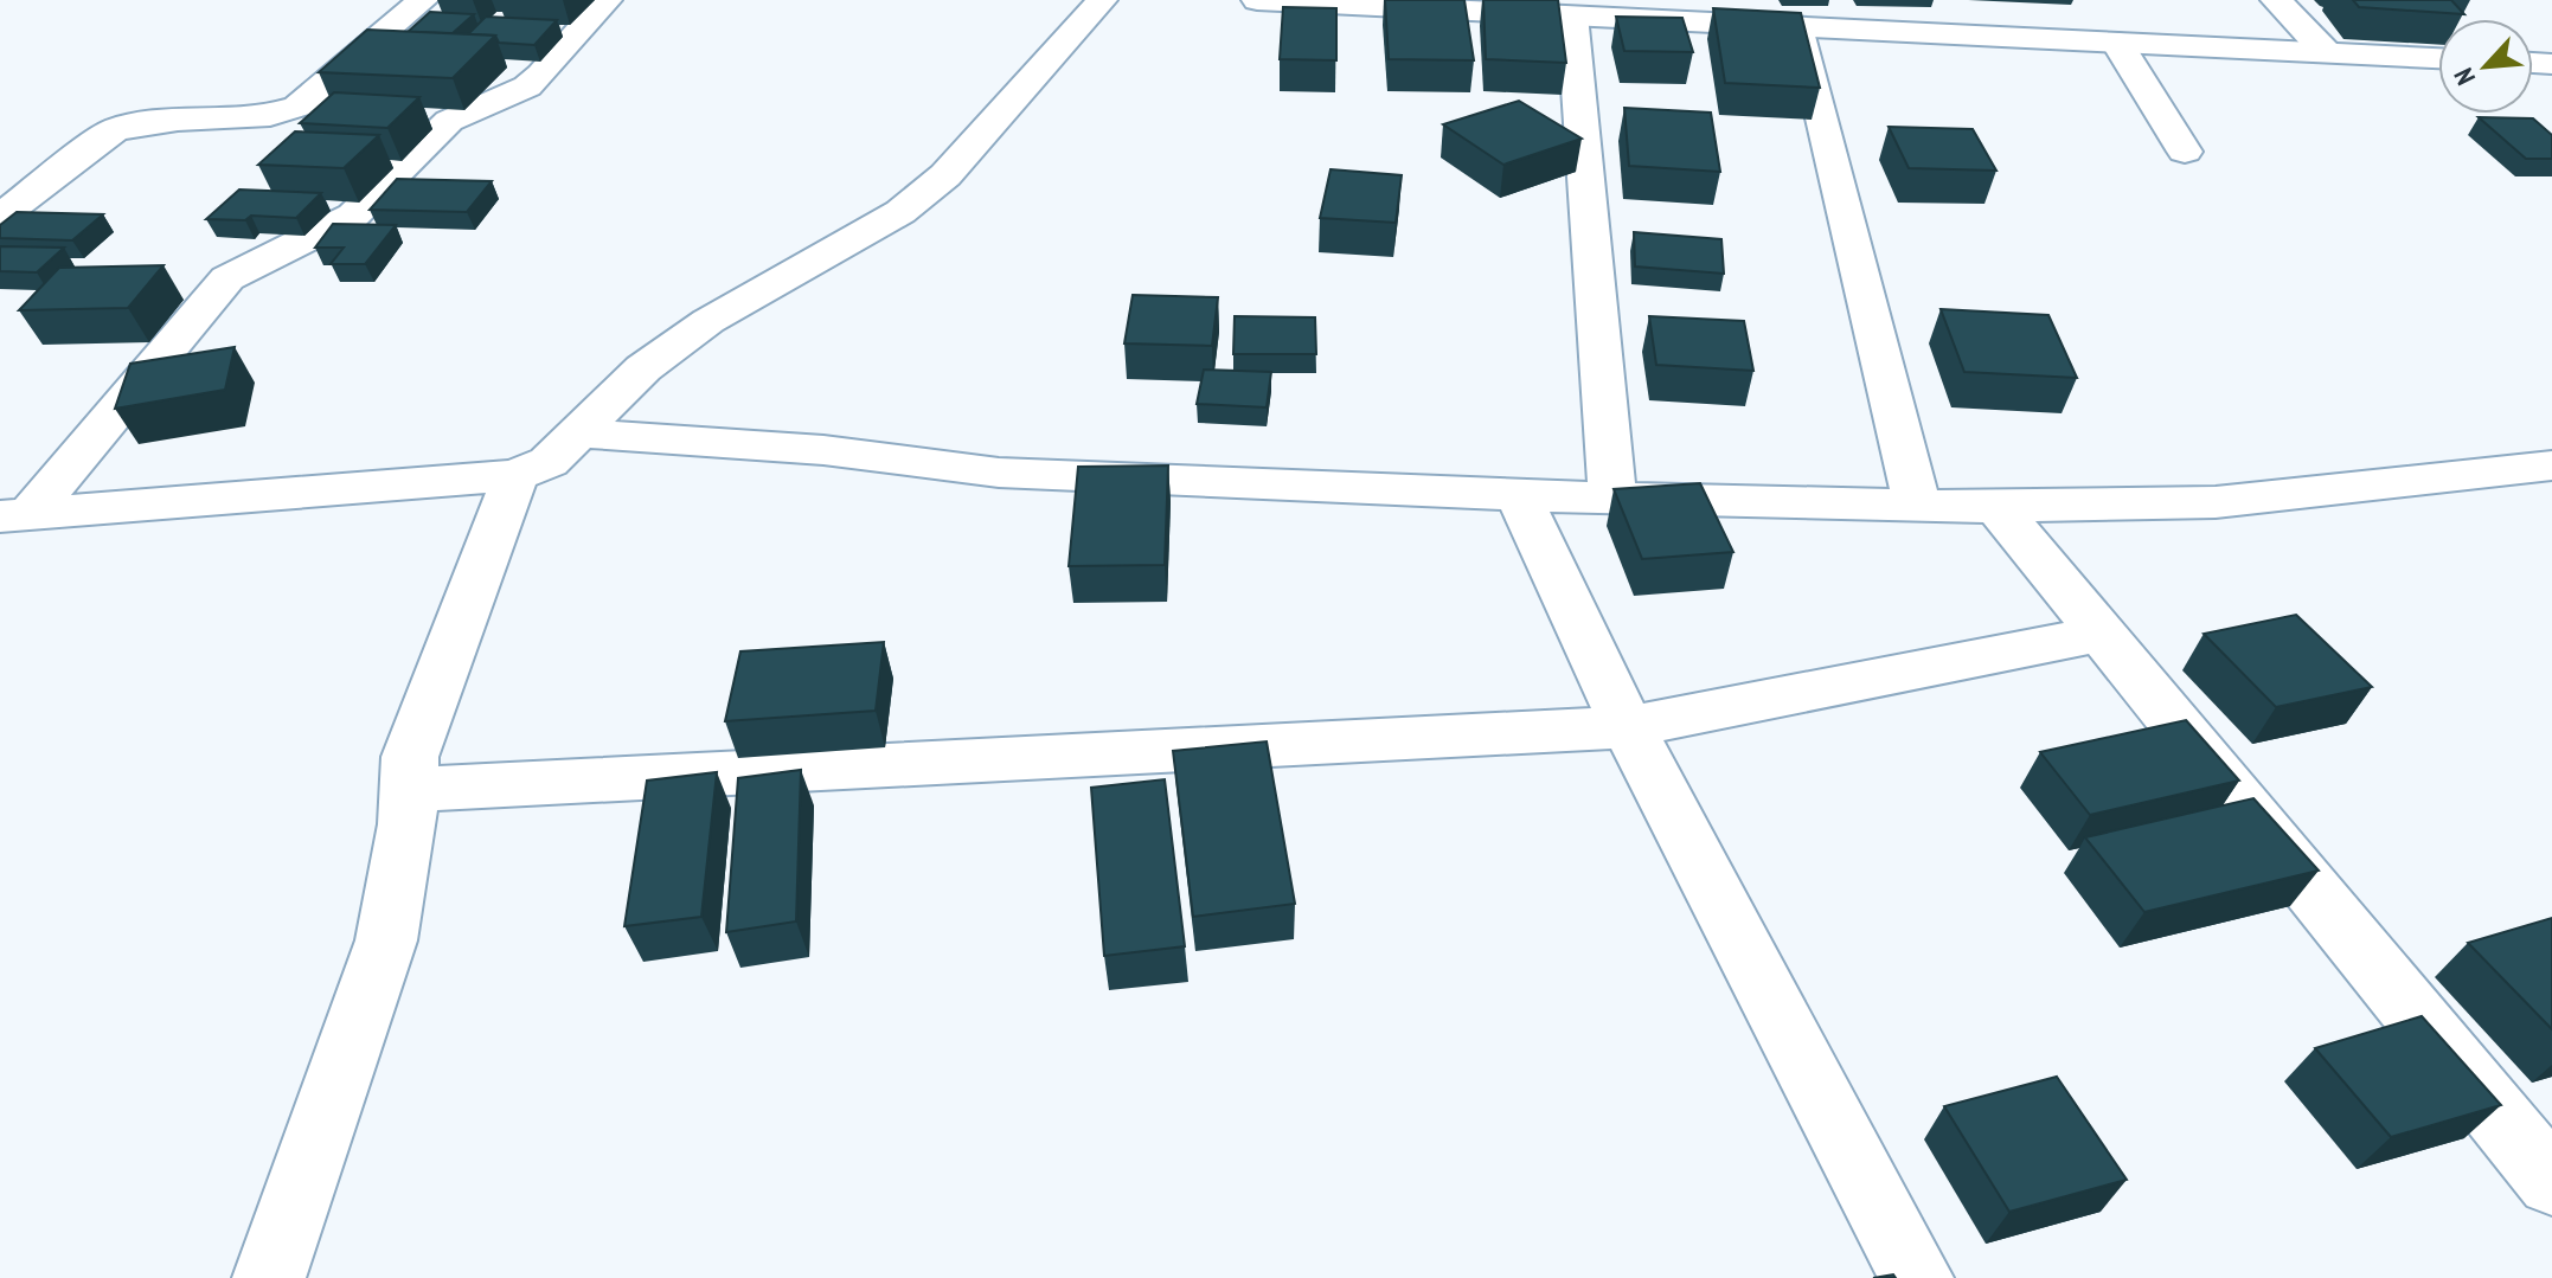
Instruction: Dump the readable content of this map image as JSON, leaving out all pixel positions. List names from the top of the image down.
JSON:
{
  "north": "bottom left"
}
